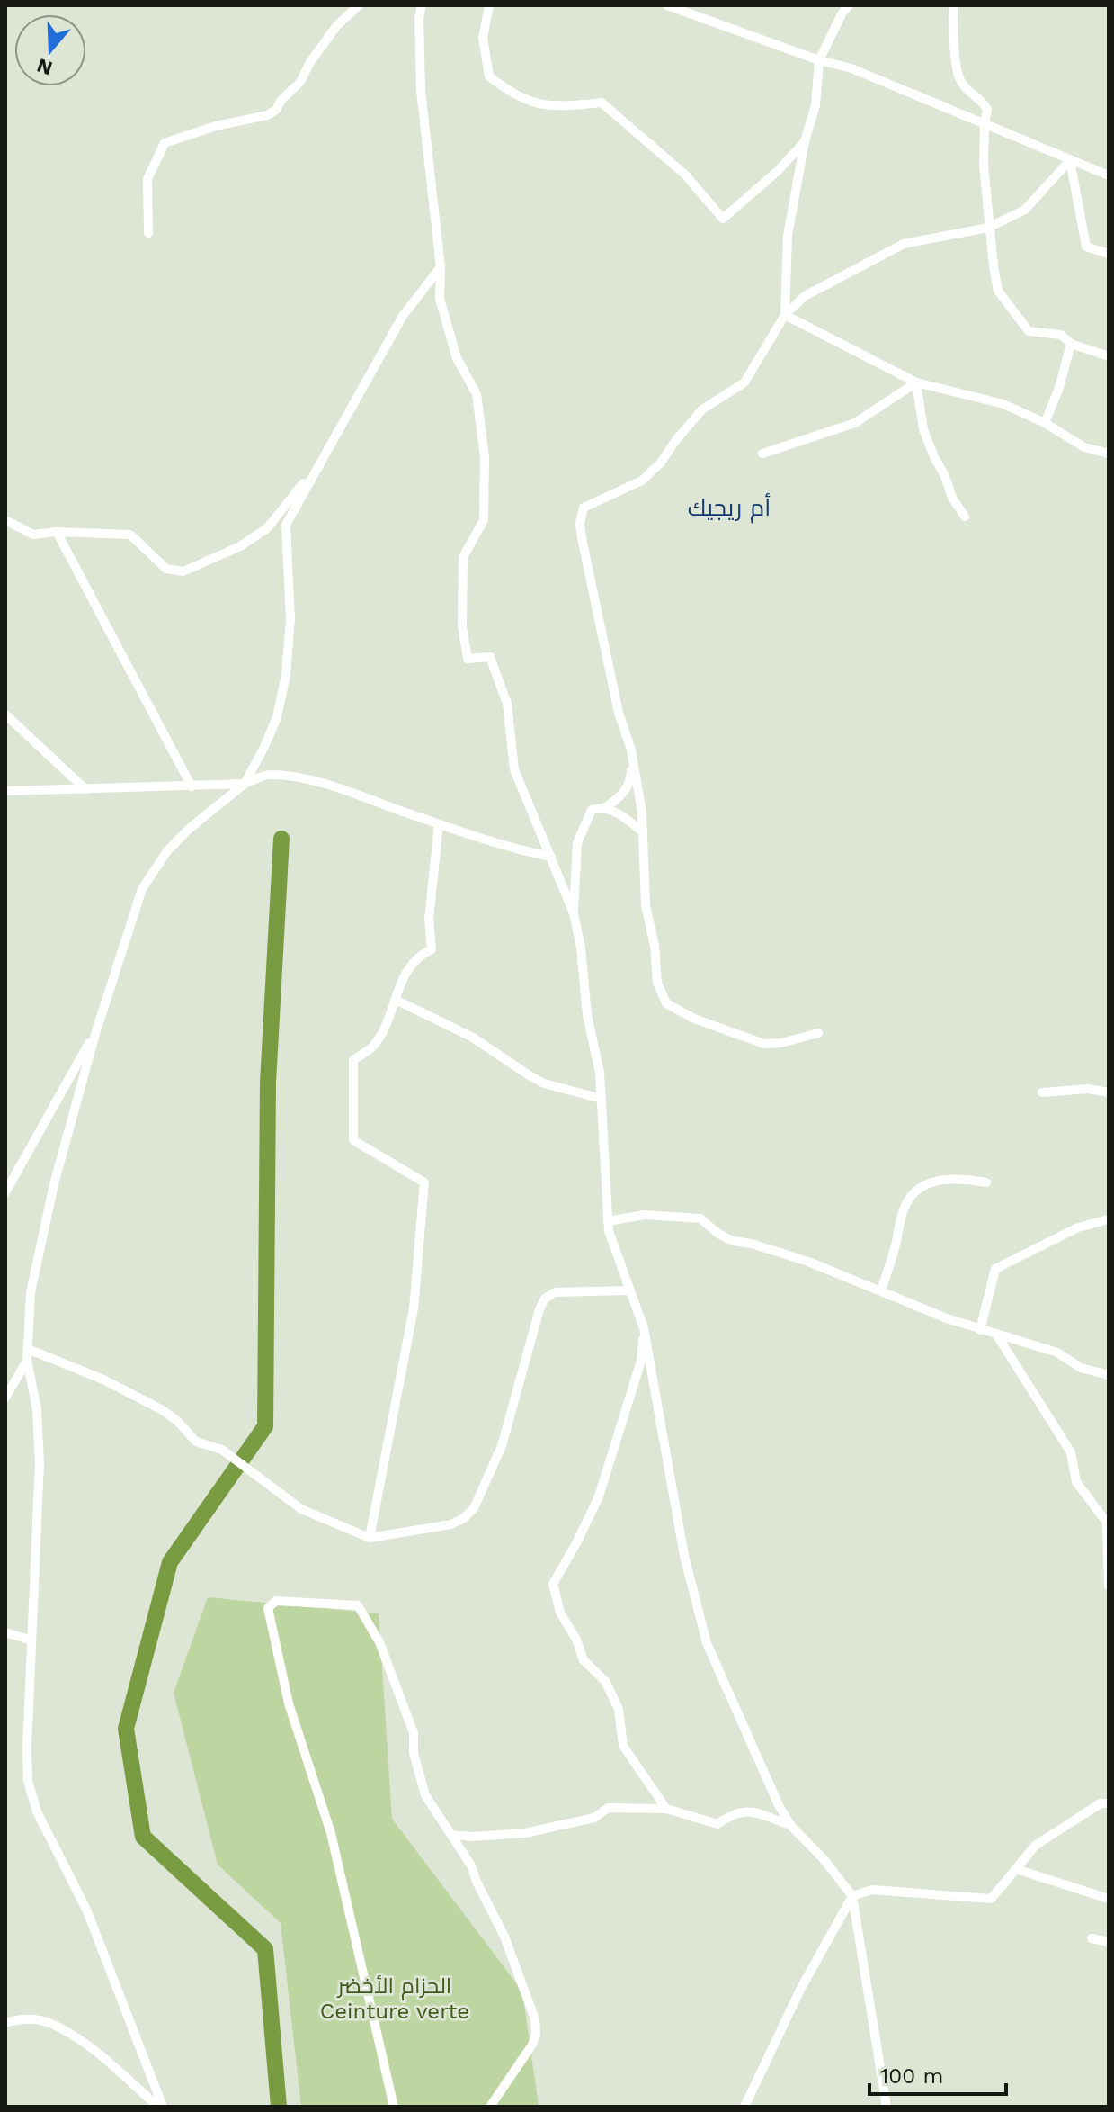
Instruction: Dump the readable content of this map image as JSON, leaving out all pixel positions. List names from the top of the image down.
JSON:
{
  "districts": ["أم ريجيك"],
  "parks": ["الحزام الأخضر Ceinture verte"],
  "scale_bar": "100 m",
  "north": "bottom"
}
